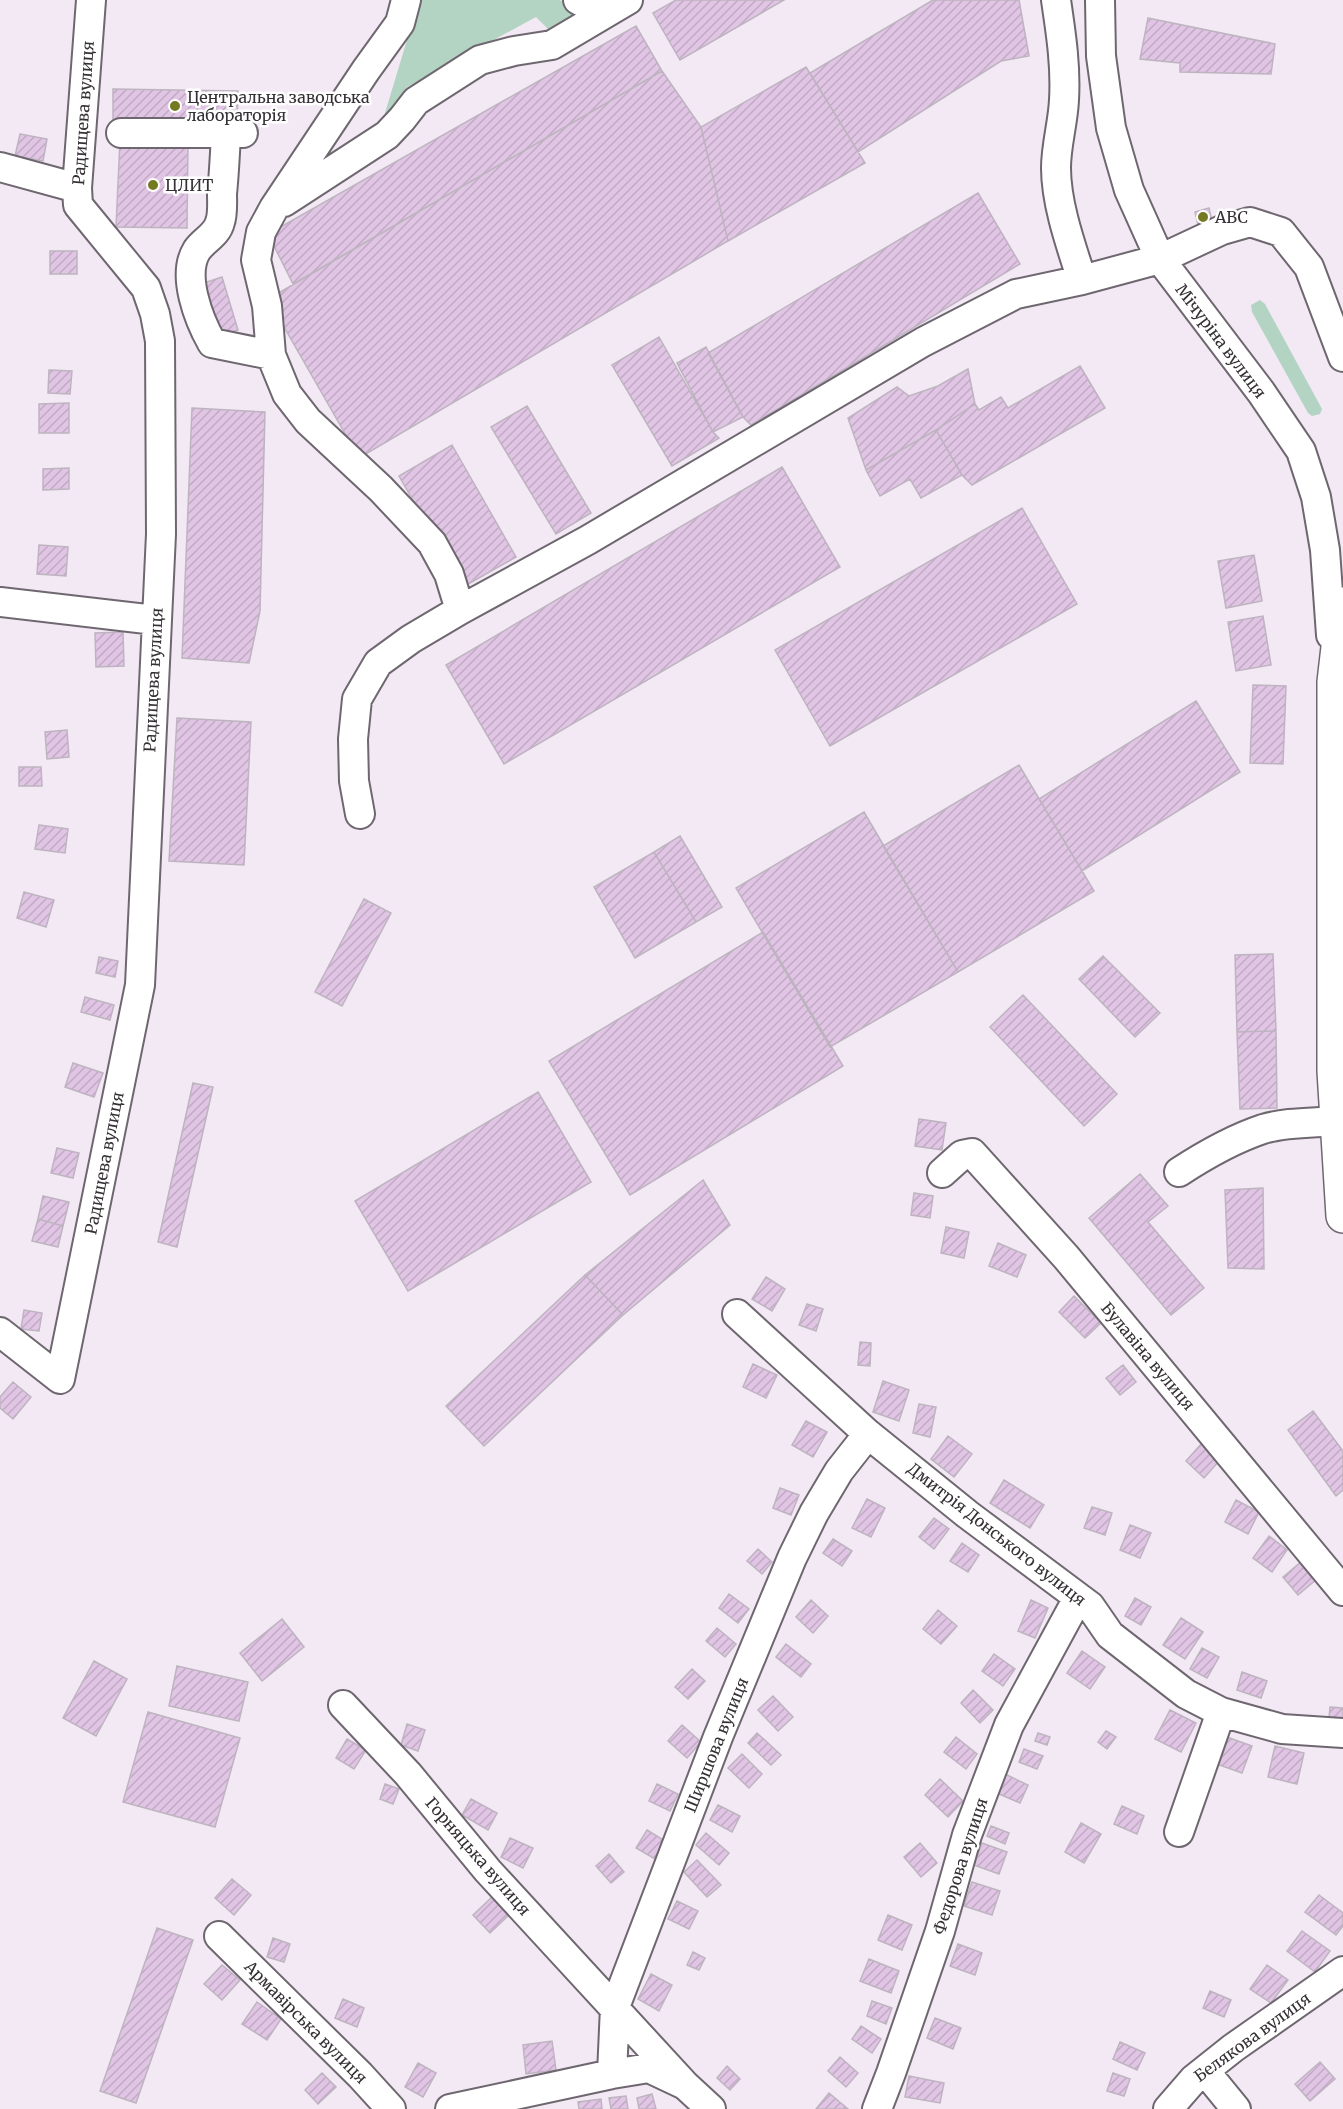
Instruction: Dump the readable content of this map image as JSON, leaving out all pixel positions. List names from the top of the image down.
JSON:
{
  "streets": {
    "street": [
      "Радищева вулиця",
      "Мічуріна вулиця",
      "Булавіна вулиця",
      "Дмитрія Донського вулиця",
      "Ширшова вулиця",
      "Горняцька вулиця",
      "Федорова вулиця",
      "Армавірська вулиця",
      "Белякова вулиця"
    ]
  },
  "crossings": [
    ["Дмитрія Донського вулиця", "Ширшова вулиця"],
    ["Дмитрія Донського вулиця", "Федорова вулиця"],
    ["Ширшова вулиця", "Горняцька вулиця"]
  ],
  "places": ["Центральна заводська лабораторія", "ЦЛИТ", "ABC"]
}
